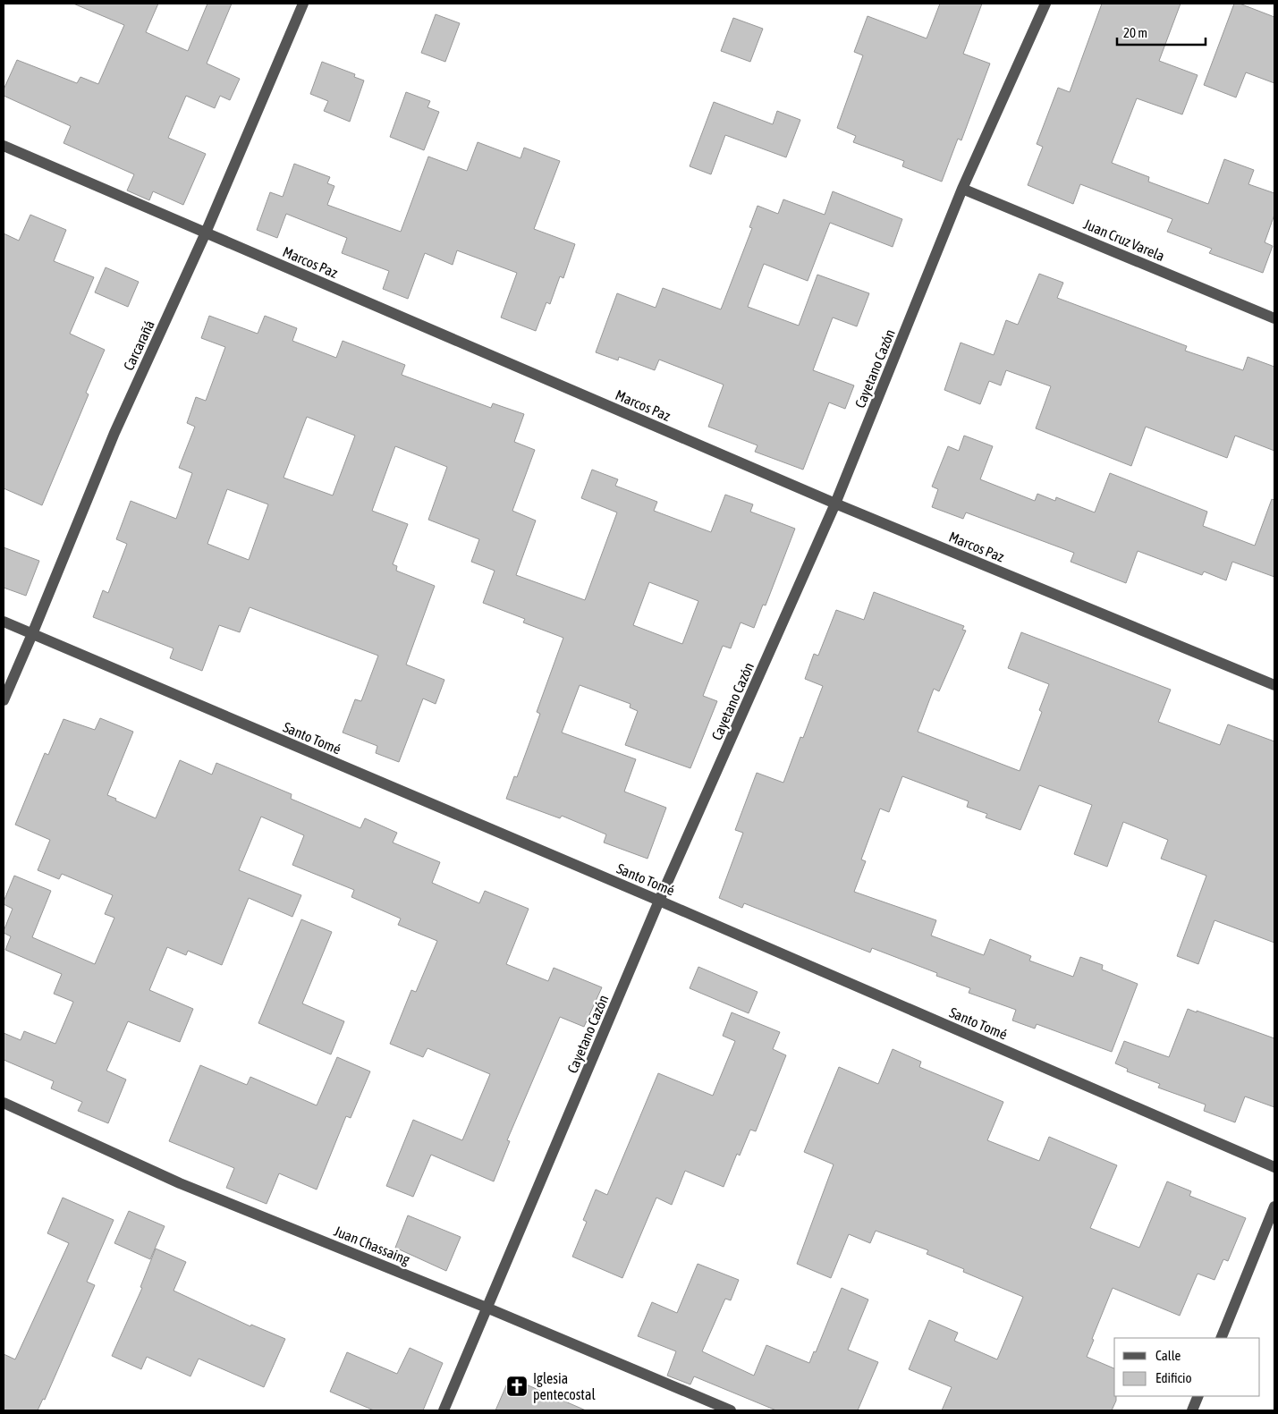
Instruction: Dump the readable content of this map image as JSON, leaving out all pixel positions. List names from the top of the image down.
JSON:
{
  "streets": {
    "street": [
      "Juan Cruz Varela",
      "Marcos Paz",
      "Carcarañá",
      "Cayetano Cazón",
      "Santo Tomé",
      "Juan Chassaing"
    ]
  },
  "crossings": [
    ["Juan Cruz Varela", "Cayetano Cazón"],
    ["Marcos Paz", "Carcarañá"],
    ["Marcos Paz", "Cayetano Cazón"],
    ["Carcarañá", "Santo Tomé"],
    ["Cayetano Cazón", "Santo Tomé"],
    ["Cayetano Cazón", "Juan Chassaing"]
  ],
  "places": {
    "church": ["Iglesia pentecostal"]
  },
  "legend": ["Calle", "Edificio"],
  "scale_bar": "20 m"
}
